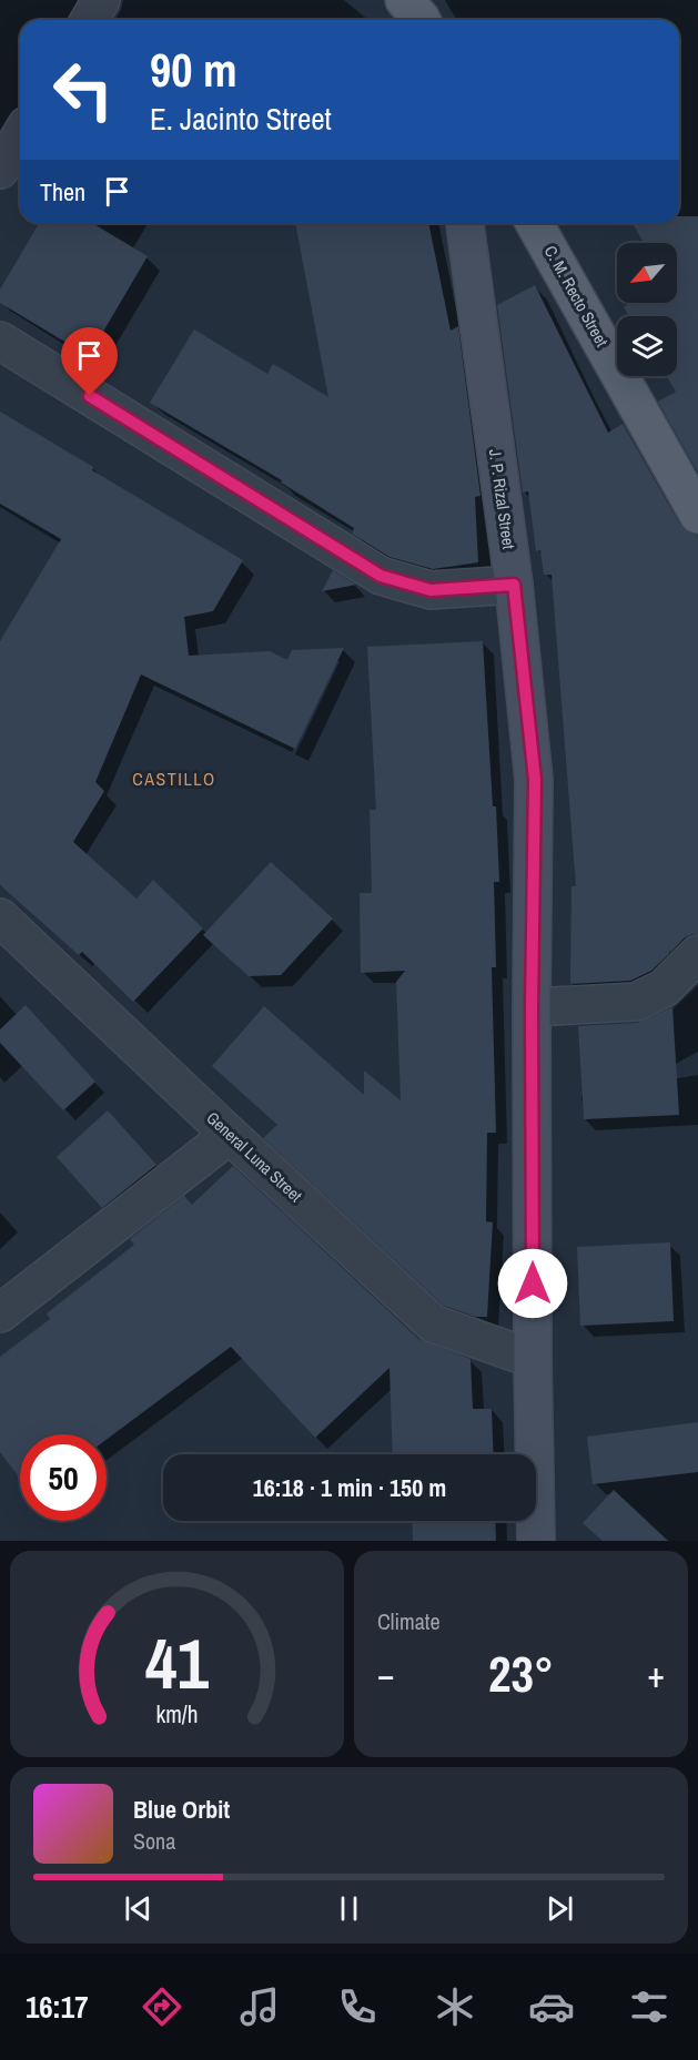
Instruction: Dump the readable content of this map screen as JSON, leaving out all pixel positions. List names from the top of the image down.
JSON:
{
  "streets": {
    "main road": ["C. M. Recto Street", "J. P. Rizal Street"],
    "street": ["General Luna Street"]
  },
  "crossings": [
    ["J. P. Rizal Street", "General Luna Street"]
  ],
  "districts": ["CASTILLO"],
  "north": "bottom left",
  "page": {
    "turn": ["90 m", "E. Jacinto Street"],
    "then": "Then",
    "limit": "50",
    "trip": "16:18 · 1 min · 150 m",
    "tile": "Climate",
    "heat": ["−", "23°", "+"],
    "song": ["Blue Orbit", "Sona"],
    "tabs": "16:17",
    "gauge": ["41", "km/h"]
  }
}
